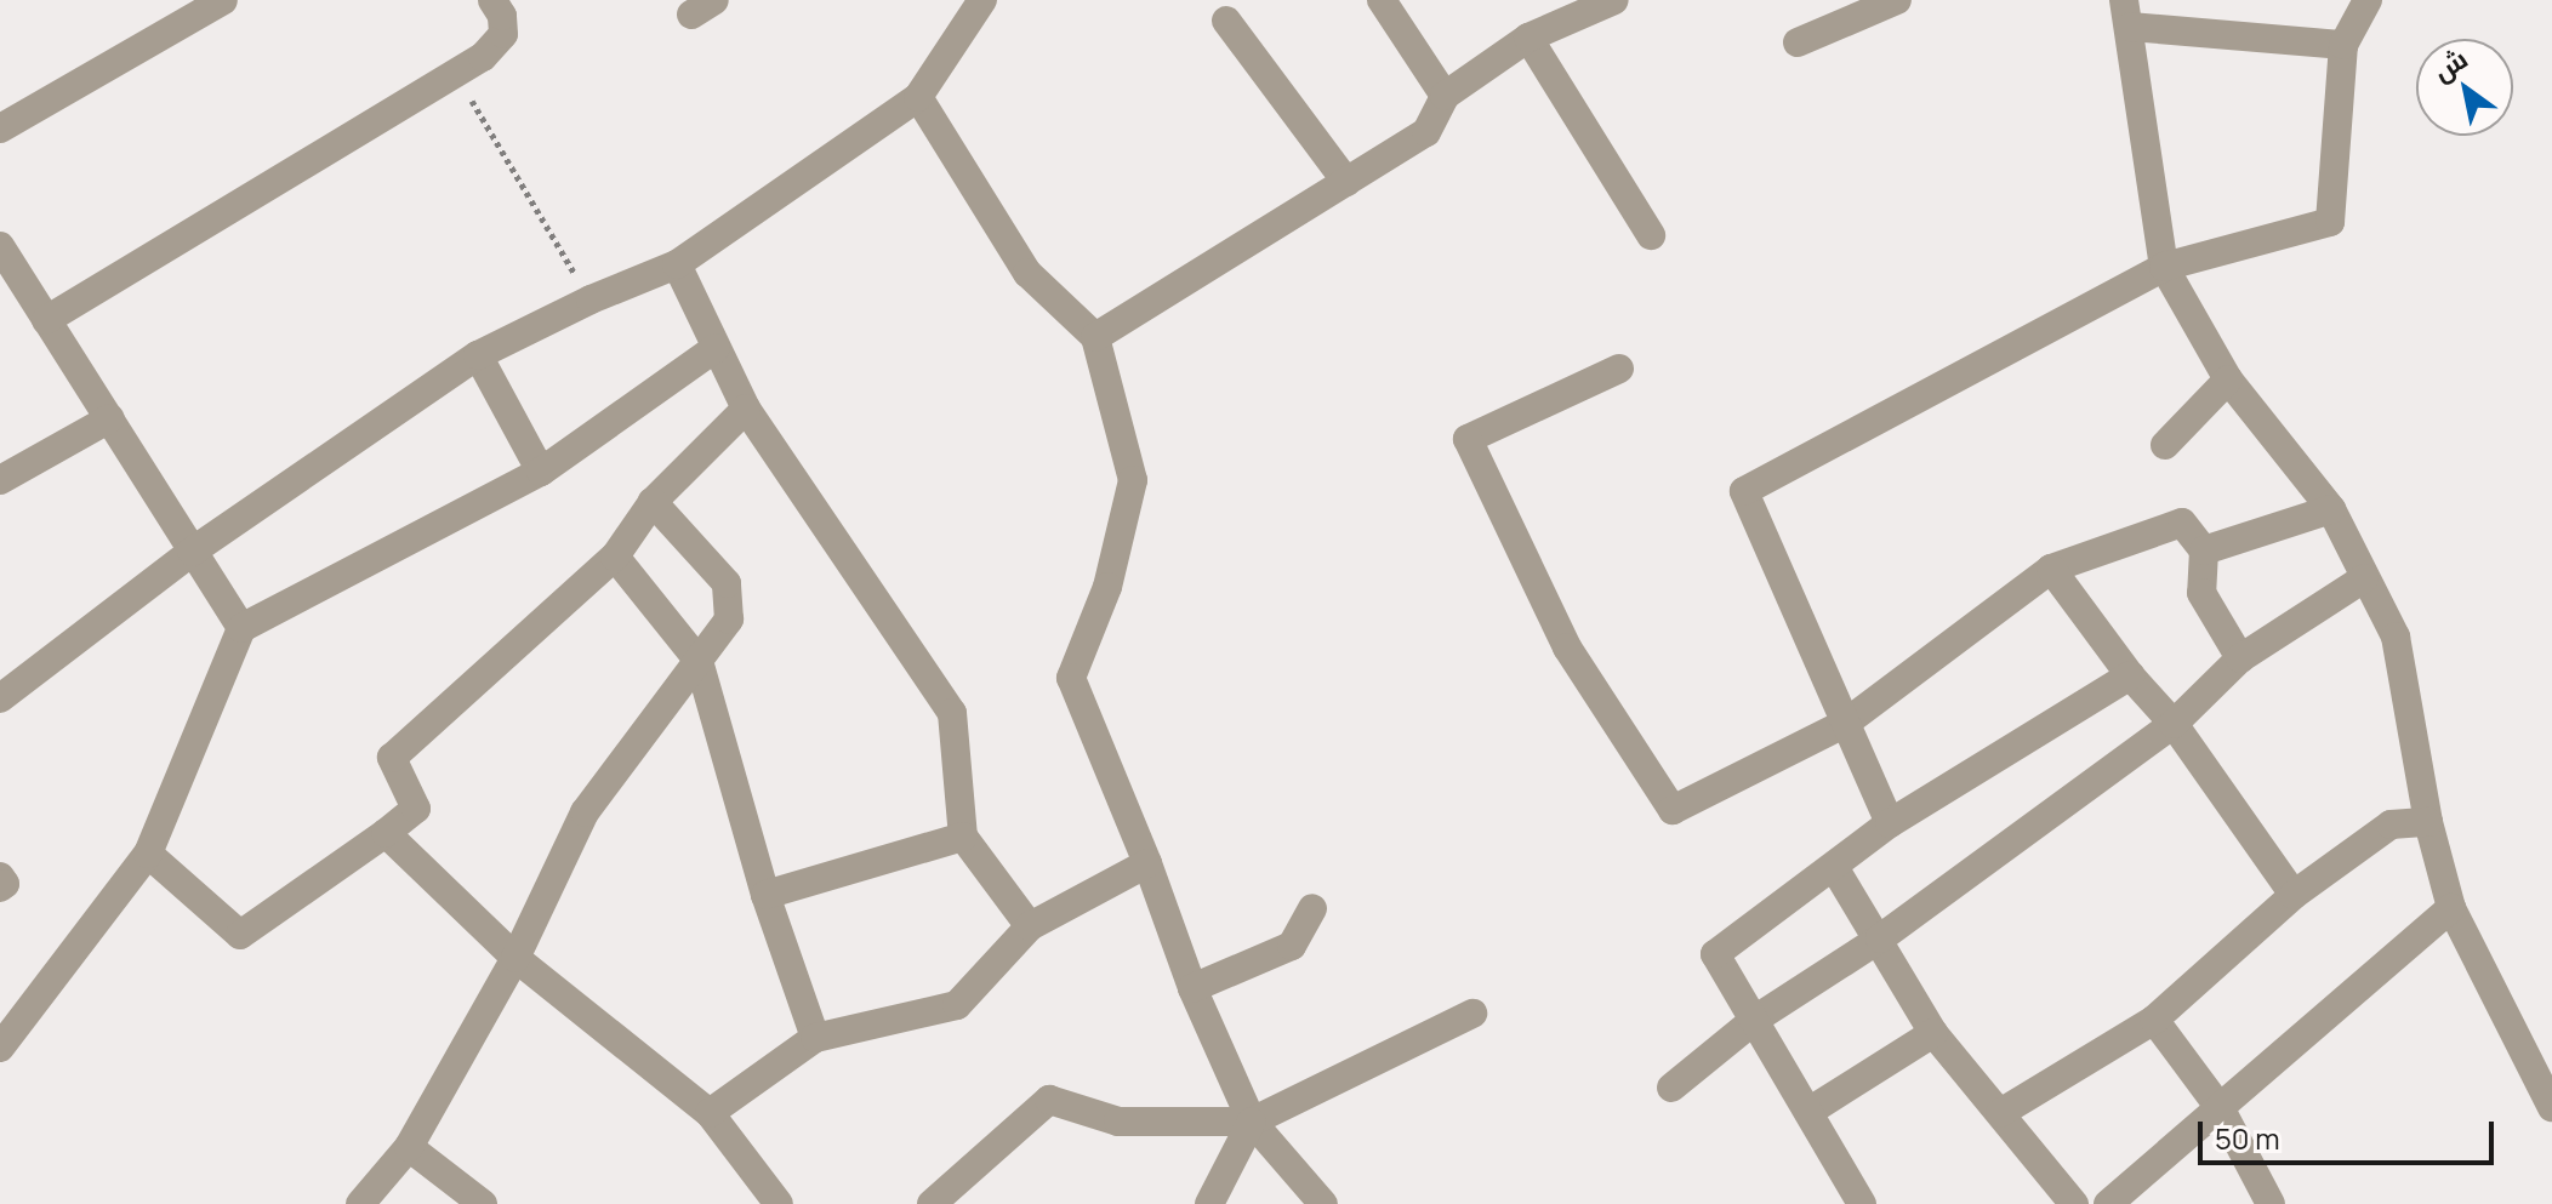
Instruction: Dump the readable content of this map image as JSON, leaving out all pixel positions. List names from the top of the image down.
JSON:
{
  "scale_bar": "50 m",
  "north": "top left"
}
